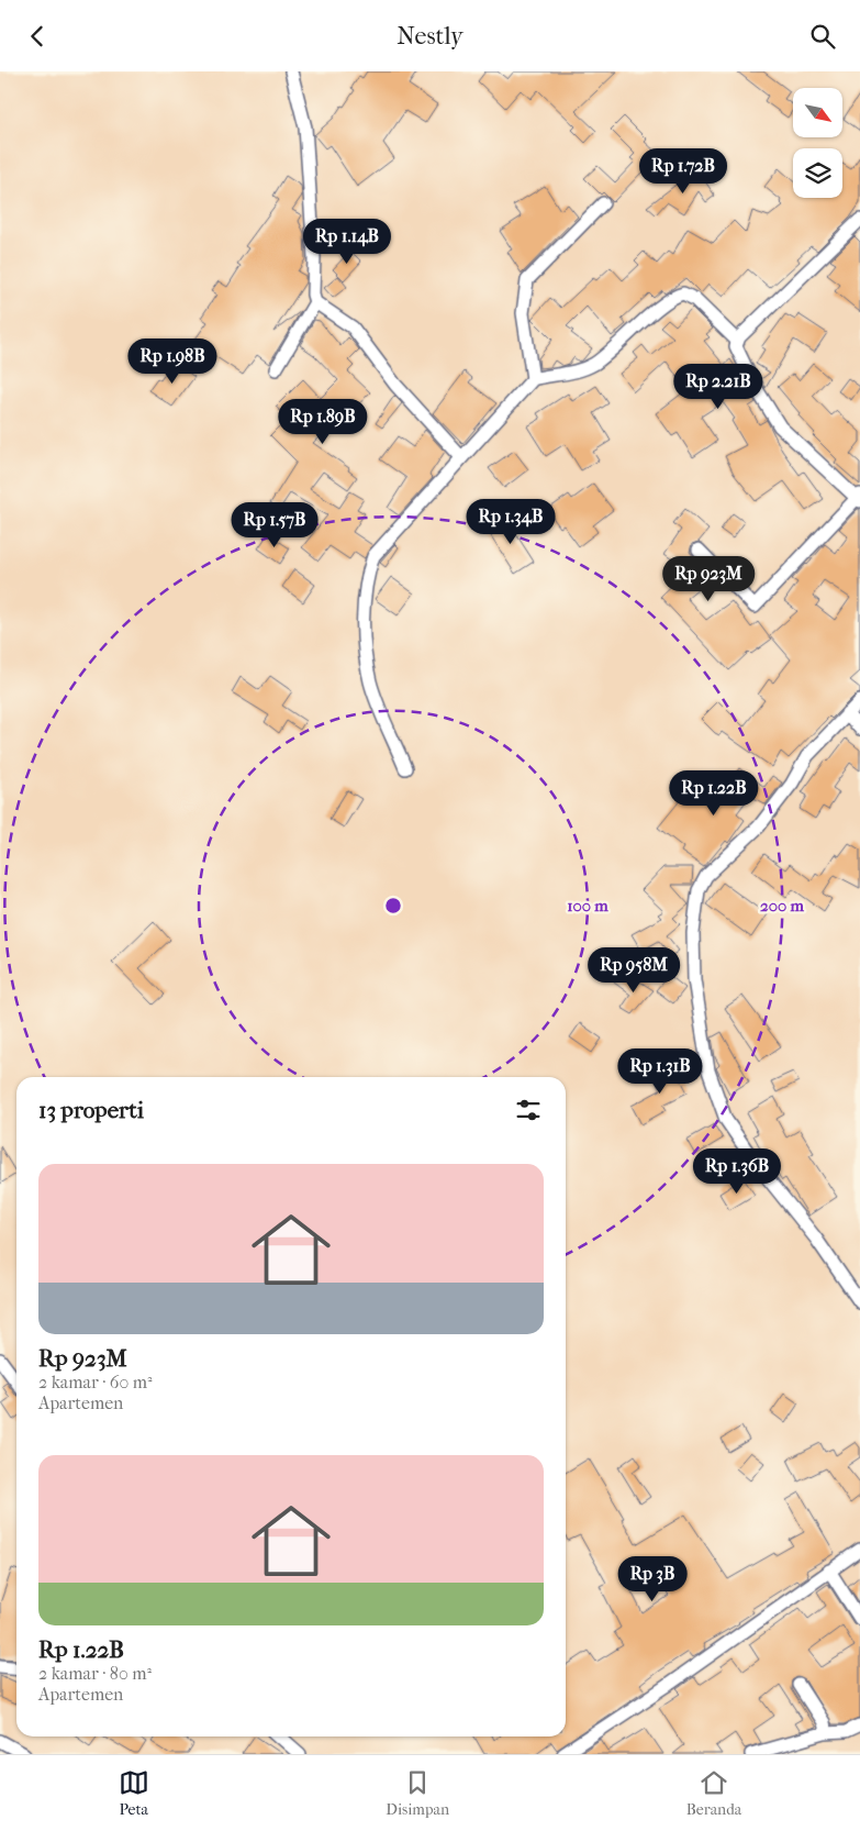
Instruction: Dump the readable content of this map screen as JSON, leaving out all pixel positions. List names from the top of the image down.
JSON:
{
  "north": "bottom right",
  "page": {
    "header": "Nestly",
    "price": [
      "Rp 1.72B",
      "Rp 1.14B",
      "Rp 1.98B",
      "Rp 2.21B",
      "Rp 1.89B",
      "Rp 1.34B",
      "Rp 1.57B",
      "Rp 923M",
      "Rp 1.22B",
      "Rp 958M",
      "Rp 1.31B",
      "Rp 1.36B",
      "Rp 3B"
    ],
    "heading": "13 properti",
    "list": [
      {
        "name": "Rp 923M",
        "note": "2 kamar · 60 m² · Apartemen"
      },
      {
        "name": "Rp 1.22B",
        "note": "2 kamar · 80 m² · Apartemen"
      }
    ],
    "tabs": ["Peta", "Disimpan", "Beranda"]
  },
  "rings": ["100 m", "200 m"]
}
